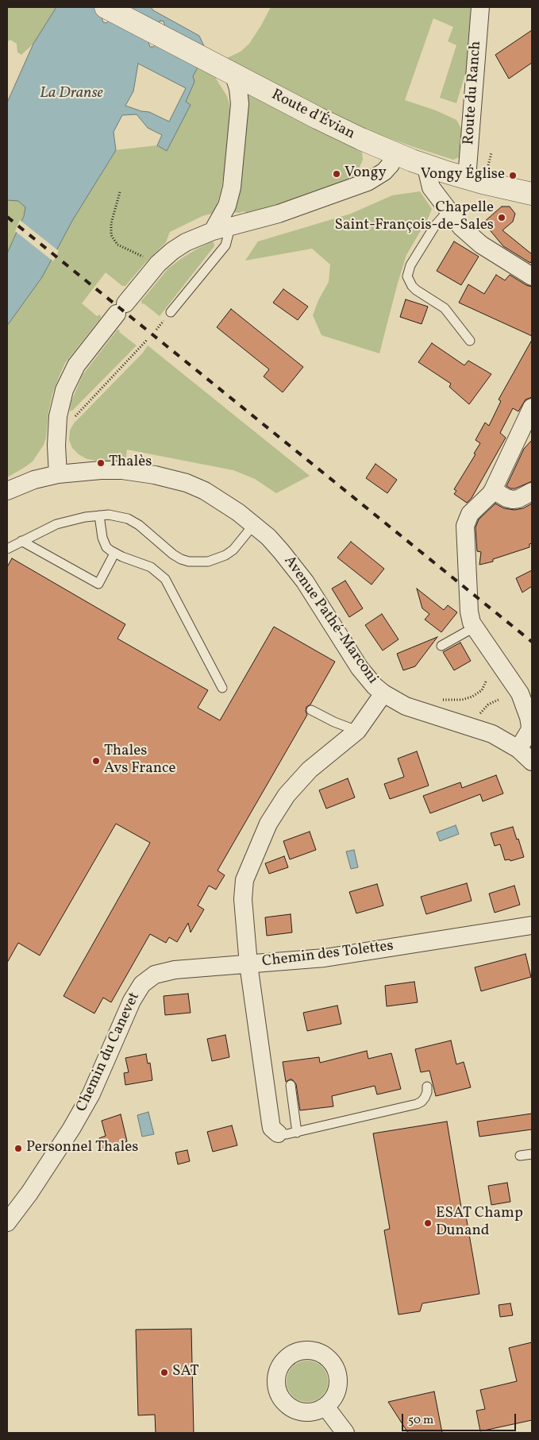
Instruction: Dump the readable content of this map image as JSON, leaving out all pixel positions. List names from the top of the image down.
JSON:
{
  "streets": {
    "street": [
      "Route du Ranch",
      "Route d'Évian",
      "Avenue Pathé-Marconi",
      "Chemin des Tolettes",
      "Chemin du Canevet"
    ]
  },
  "crossings": [
    ["Route du Ranch", "Route d'Évian"],
    ["Chemin des Tolettes", "Chemin du Canevet"]
  ],
  "water": ["La Dranse"],
  "places": [
    "Vongy",
    "Vongy Église",
    "Chapelle Saint-François-de-Sales",
    "Thalès",
    "Thales Avs France",
    "Personnel Thales",
    "ESAT Champ Dunand",
    "SAT"
  ],
  "scale_bar": "50 m"
}
